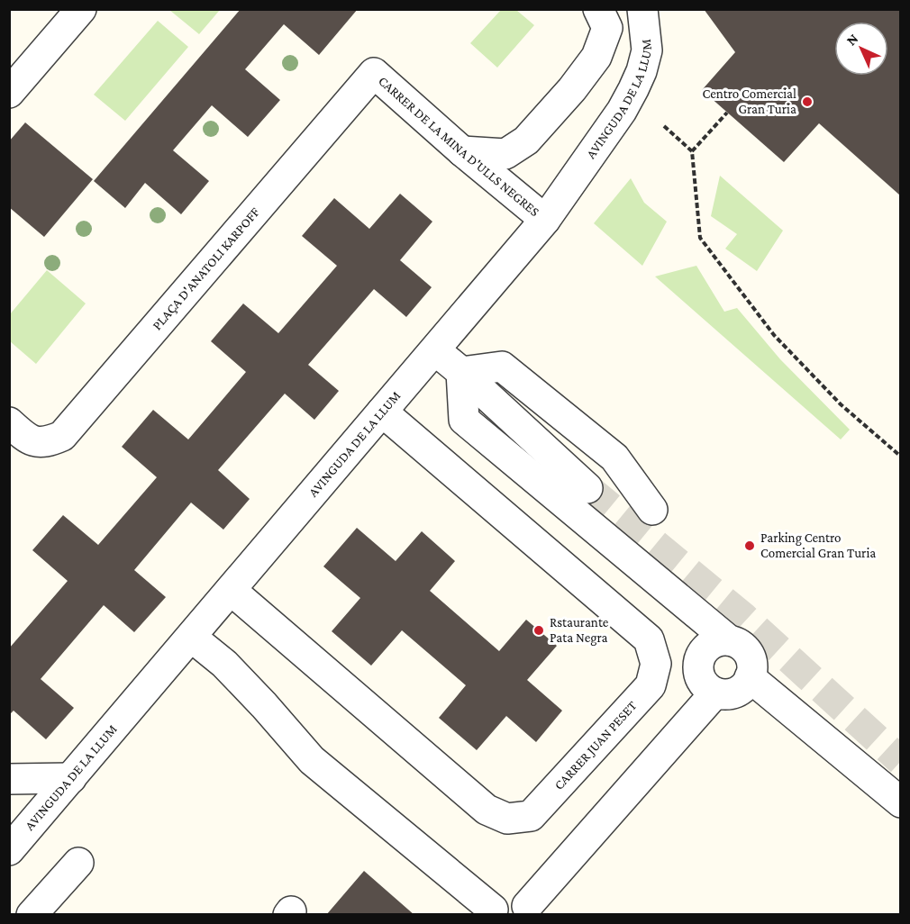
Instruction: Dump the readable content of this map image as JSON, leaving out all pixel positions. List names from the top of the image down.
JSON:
{
  "streets": {
    "street": [
      "AVINGUDA DE LA LLUM",
      "CARRER DE LA MINA D'ULLS NEGRES",
      "PLAÇA D'ANATOLI KARPOFF",
      "CARRER JUAN PESET"
    ]
  },
  "crossings": [
    ["AVINGUDA DE LA LLUM", "CARRER DE LA MINA D'ULLS NEGRES"],
    ["AVINGUDA DE LA LLUM", "CARRER JUAN PESET"],
    ["CARRER DE LA MINA D'ULLS NEGRES", "PLAÇA D'ANATOLI KARPOFF"]
  ],
  "places": ["Centro Comercial Gran Turia", "Parking Centro Comercial Gran Turia", "Rstaurante Pata Negra"],
  "north": "top left"
}
